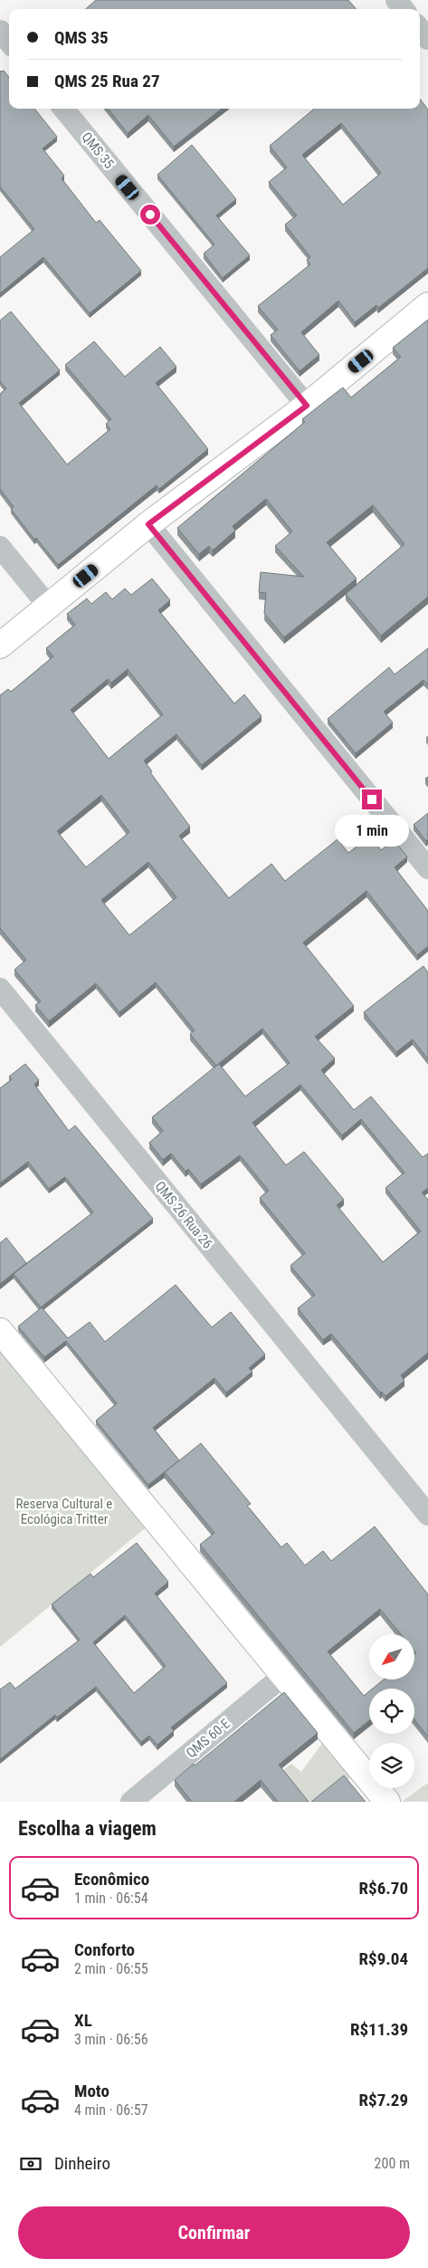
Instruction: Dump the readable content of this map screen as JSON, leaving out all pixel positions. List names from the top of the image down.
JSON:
{
  "streets": {
    "street": ["QMS 35", "QMS 26 Rua 26", "QMS 60-E"]
  },
  "parks": ["Reserva Cultural e Ecológica Tritter"],
  "north": "bottom left",
  "page": {
    "banner": ["QMS 35", "QMS 25 Rua 27"],
    "bubble": "1 min",
    "heading": "Escolha a viagem",
    "list": [
      {
        "name": "Econômico",
        "note": "1 min · 06:54",
        "value": "R$6.70"
      },
      {
        "name": "Conforto",
        "note": "2 min · 06:55",
        "value": "R$9.04"
      },
      {
        "name": "XL",
        "note": "3 min · 06:56",
        "value": "R$11.39"
      },
      {
        "name": "Moto",
        "note": "4 min · 06:57",
        "value": "R$7.29"
      }
    ],
    "pay": ["Dinheiro", "200 m"],
    "buttons": "Confirmar"
  }
}
